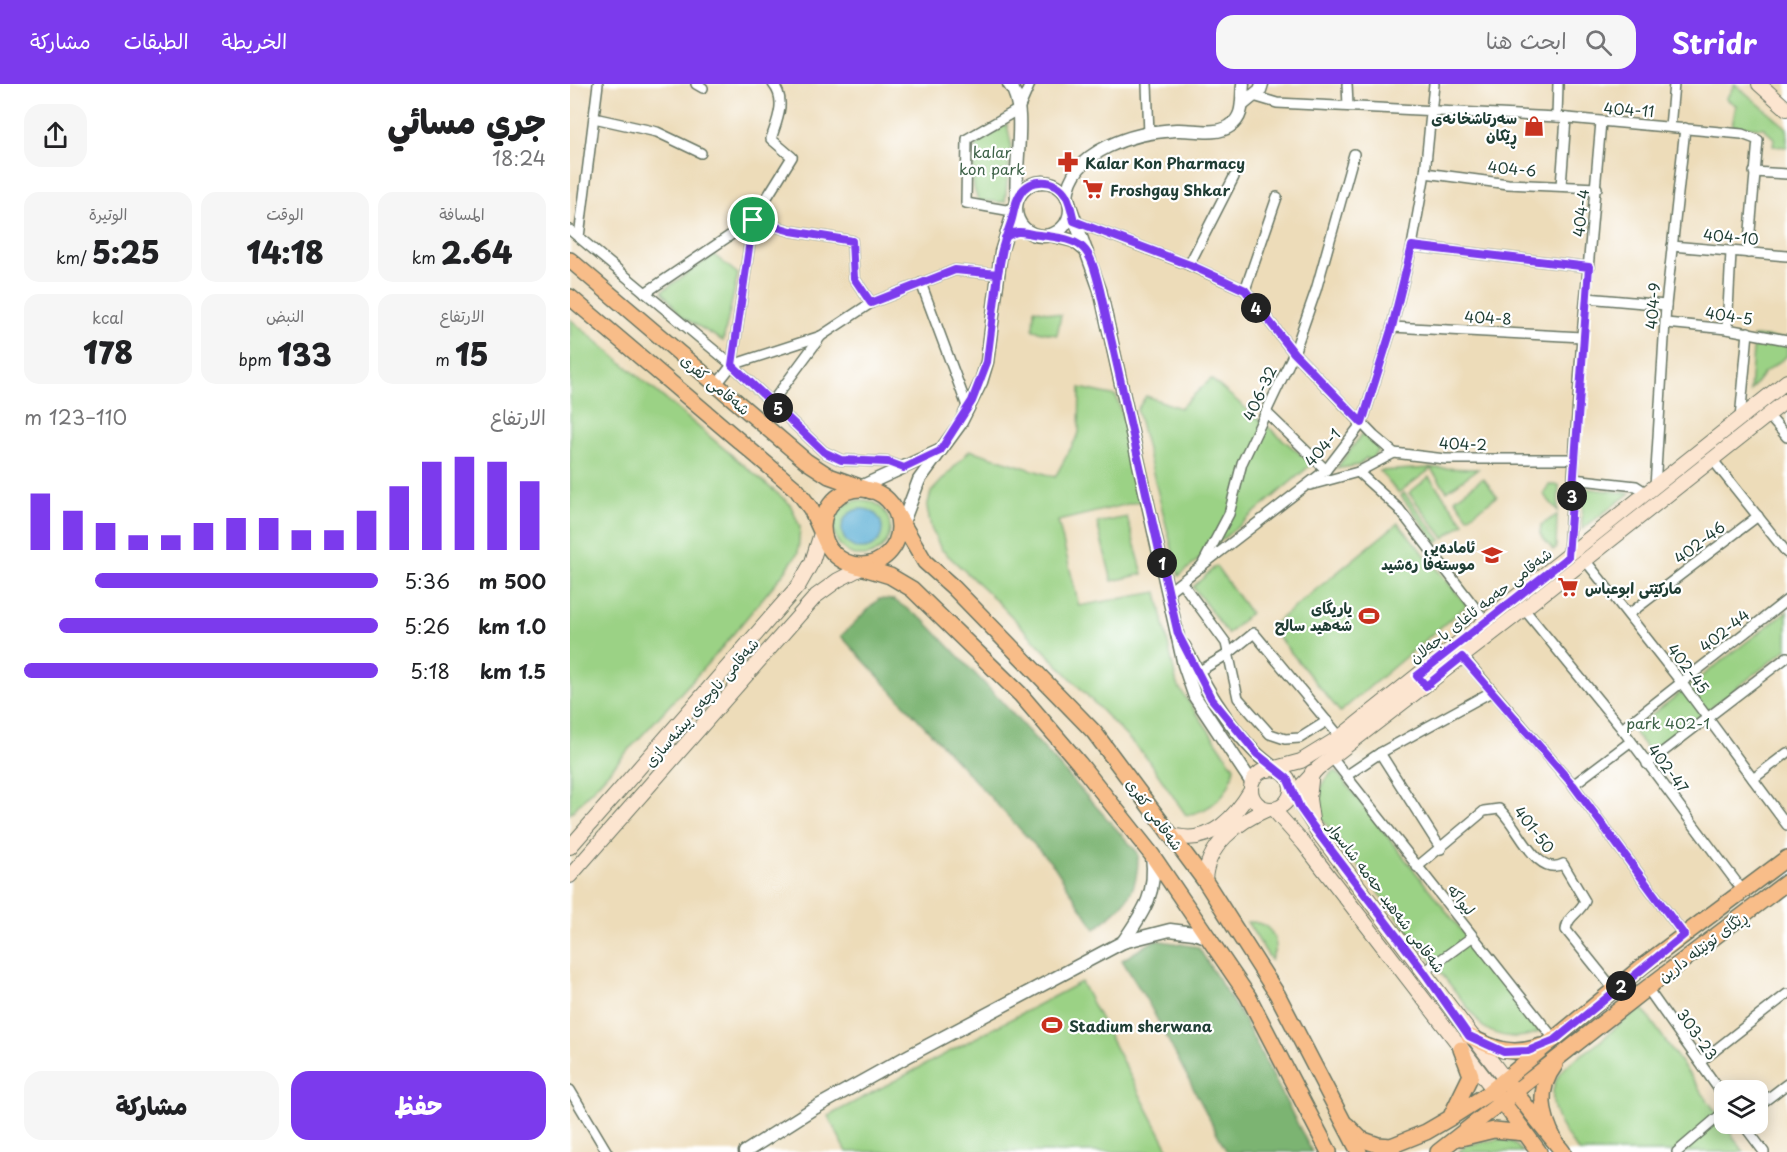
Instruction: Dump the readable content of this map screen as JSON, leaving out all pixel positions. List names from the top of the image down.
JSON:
{
  "streets": {
    "main road": [
      "شەقامی کفری",
      "شەقامی حەمە ئاغای باجەلان",
      "شەقامی ناوچەی پیشەسازی",
      "شەقامی شەهید حەمە شاسوار",
      "ڕێگای تونێلە دارین"
    ],
    "street": [
      "404-11",
      "404-6",
      "404-4",
      "404-10",
      "404-9",
      "404-5",
      "404-8",
      "406-32",
      "404-2",
      "404-1",
      "402-46",
      "402-44",
      "402-45",
      "402-47",
      "401-50",
      "لیواکە",
      "303-23"
    ]
  },
  "crossings": [
    ["404-11", "404-4"],
    ["404-11", "404-9"],
    ["404-11", "404-1"],
    ["404-6", "404-4"],
    ["404-6", "404-1"],
    ["404-4", "404-8"],
    ["404-4", "404-2"],
    ["404-4", "شەقامی حەمە ئاغای باجەلان"],
    ["404-10", "404-9"],
    ["404-9", "404-5"],
    ["404-9", "شەقامی حەمە ئاغای باجەلان"],
    ["404-8", "404-1"],
    ["شەقامی کفری", "شەقامی ناوچەی پیشەسازی"],
    ["406-32", "404-1"],
    ["402-46", "402-45"],
    ["شەقامی حەمە ئاغای باجەلان", "402-45"],
    ["شەقامی حەمە ئاغای باجەلان", "402-47"],
    ["شەقامی حەمە ئاغای باجەلان", "شەقامی شەهید حەمە شاسوار"],
    ["شەقامی حەمە ئاغای باجەلان", "لیواکە"],
    ["402-44", "402-45"],
    ["402-44", "402-47"],
    ["401-50", "لیواکە"],
    ["شەقامی شەهید حەمە شاسوار", "ڕێگای تونێلە دارین"],
    ["ڕێگای تونێلە دارین", "303-23"]
  ],
  "parks": ["kalar kon park", "park 402-1"],
  "places": {
    "shop": ["سەرتاشخانەی ڕێکان"],
    "pharmacy": ["Kalar Kon Pharmacy"],
    "supermarket": ["Froshgay Shkar", "مارکێتی ابوعباس"],
    "school or university": ["ئامادەیی موستەفا رەشید"],
    "sports": ["یاریگای شەهید سالح", "Stadium sherwana"]
  },
  "page": {
    "header": "Stridr",
    "search": "ابحث هنا",
    "nav": ["الخريطة", "الطبقات", "مشاركة"],
    "heading": ["جري مسائي", "18:24"],
    "stats": [
      ["المسافة", "2.64 km"],
      ["الوقت", "14:18"],
      ["الوتيرة", "5:25 /km"],
      ["الارتفاع", "15 m"],
      ["النبض", "133 bpm"],
      ["kcal", "178"]
    ],
    "pins": [
      "4",
      "5",
      "3",
      "1",
      "2"
    ],
    "chart": ["الارتفاع", "110–123 m"],
    "list": [
      {
        "name": "500 m",
        "note": "5:36"
      },
      {
        "name": "1.0 km",
        "note": "5:26"
      },
      {
        "name": "1.5 km",
        "note": "5:18"
      }
    ],
    "buttons": ["حفظ", "مشاركة"]
  }
}
